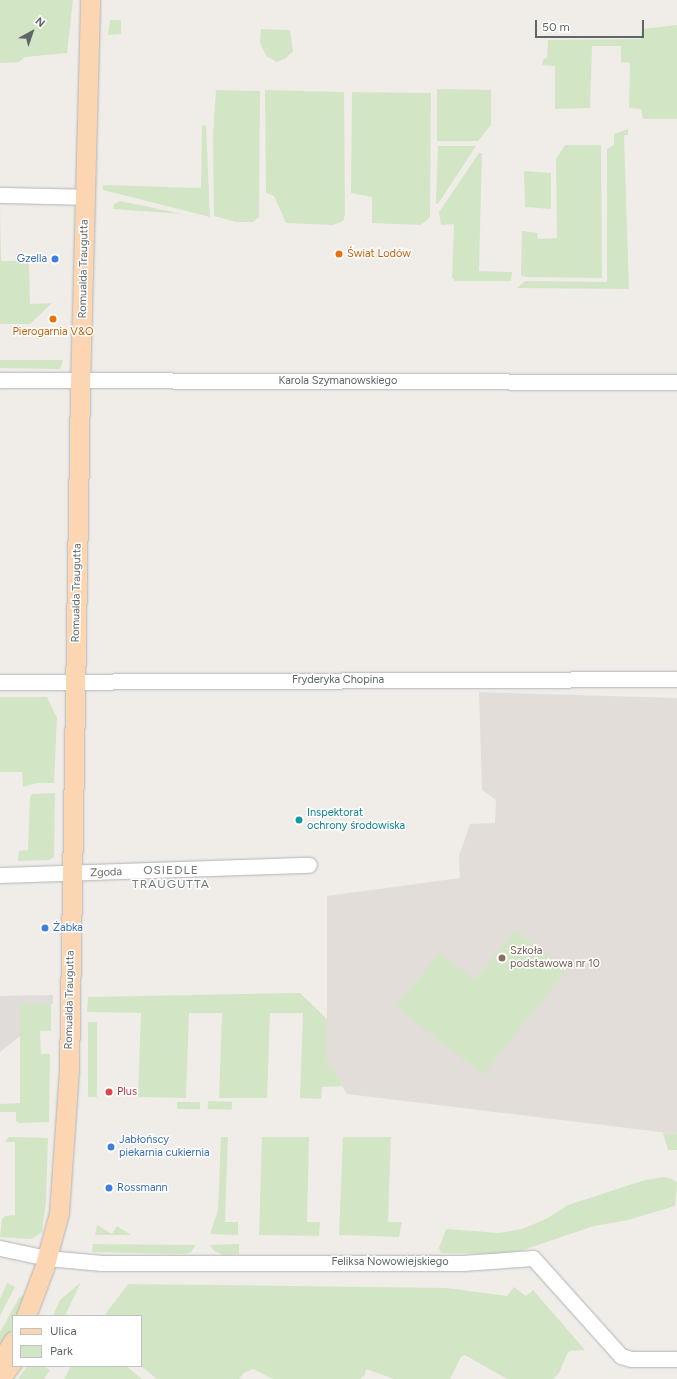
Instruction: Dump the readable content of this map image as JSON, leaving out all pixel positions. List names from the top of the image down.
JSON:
{
  "streets": {
    "main road": ["Romualda Traugutta"],
    "street": [
      "Karola Szymanowskiego",
      "Fryderyka Chopina",
      "Zgoda",
      "Feliksa Nowowiejskiego"
    ]
  },
  "crossings": [
    ["Romualda Traugutta", "Karola Szymanowskiego"],
    ["Romualda Traugutta", "Fryderyka Chopina"],
    ["Romualda Traugutta", "Zgoda"],
    ["Romualda Traugutta", "Feliksa Nowowiejskiego"]
  ],
  "districts": ["OSIEDLE TRAUGUTTA"],
  "places": [
    "Świat Lodów",
    "Gzella",
    "Pierogarnia V&O",
    "Inspektorat ochrony środowiska",
    "Żabka",
    "Szkoła podstawowa nr 10",
    "Plus",
    "Jabłońscy piekarnia cukiernia",
    "Rossmann"
  ],
  "legend": ["Ulica", "Park"],
  "scale_bar": "50 m",
  "north": "top right"
}
